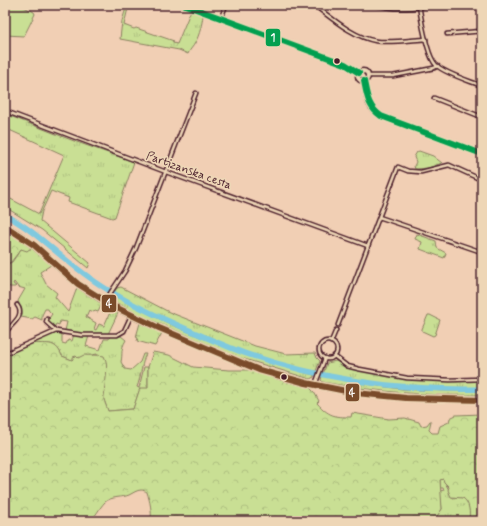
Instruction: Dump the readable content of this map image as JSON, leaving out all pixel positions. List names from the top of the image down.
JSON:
{
  "streets": {
    "street": ["Partizanska cesta"]
  },
  "lines": ["transit line 1", "transit line 4"]
}
